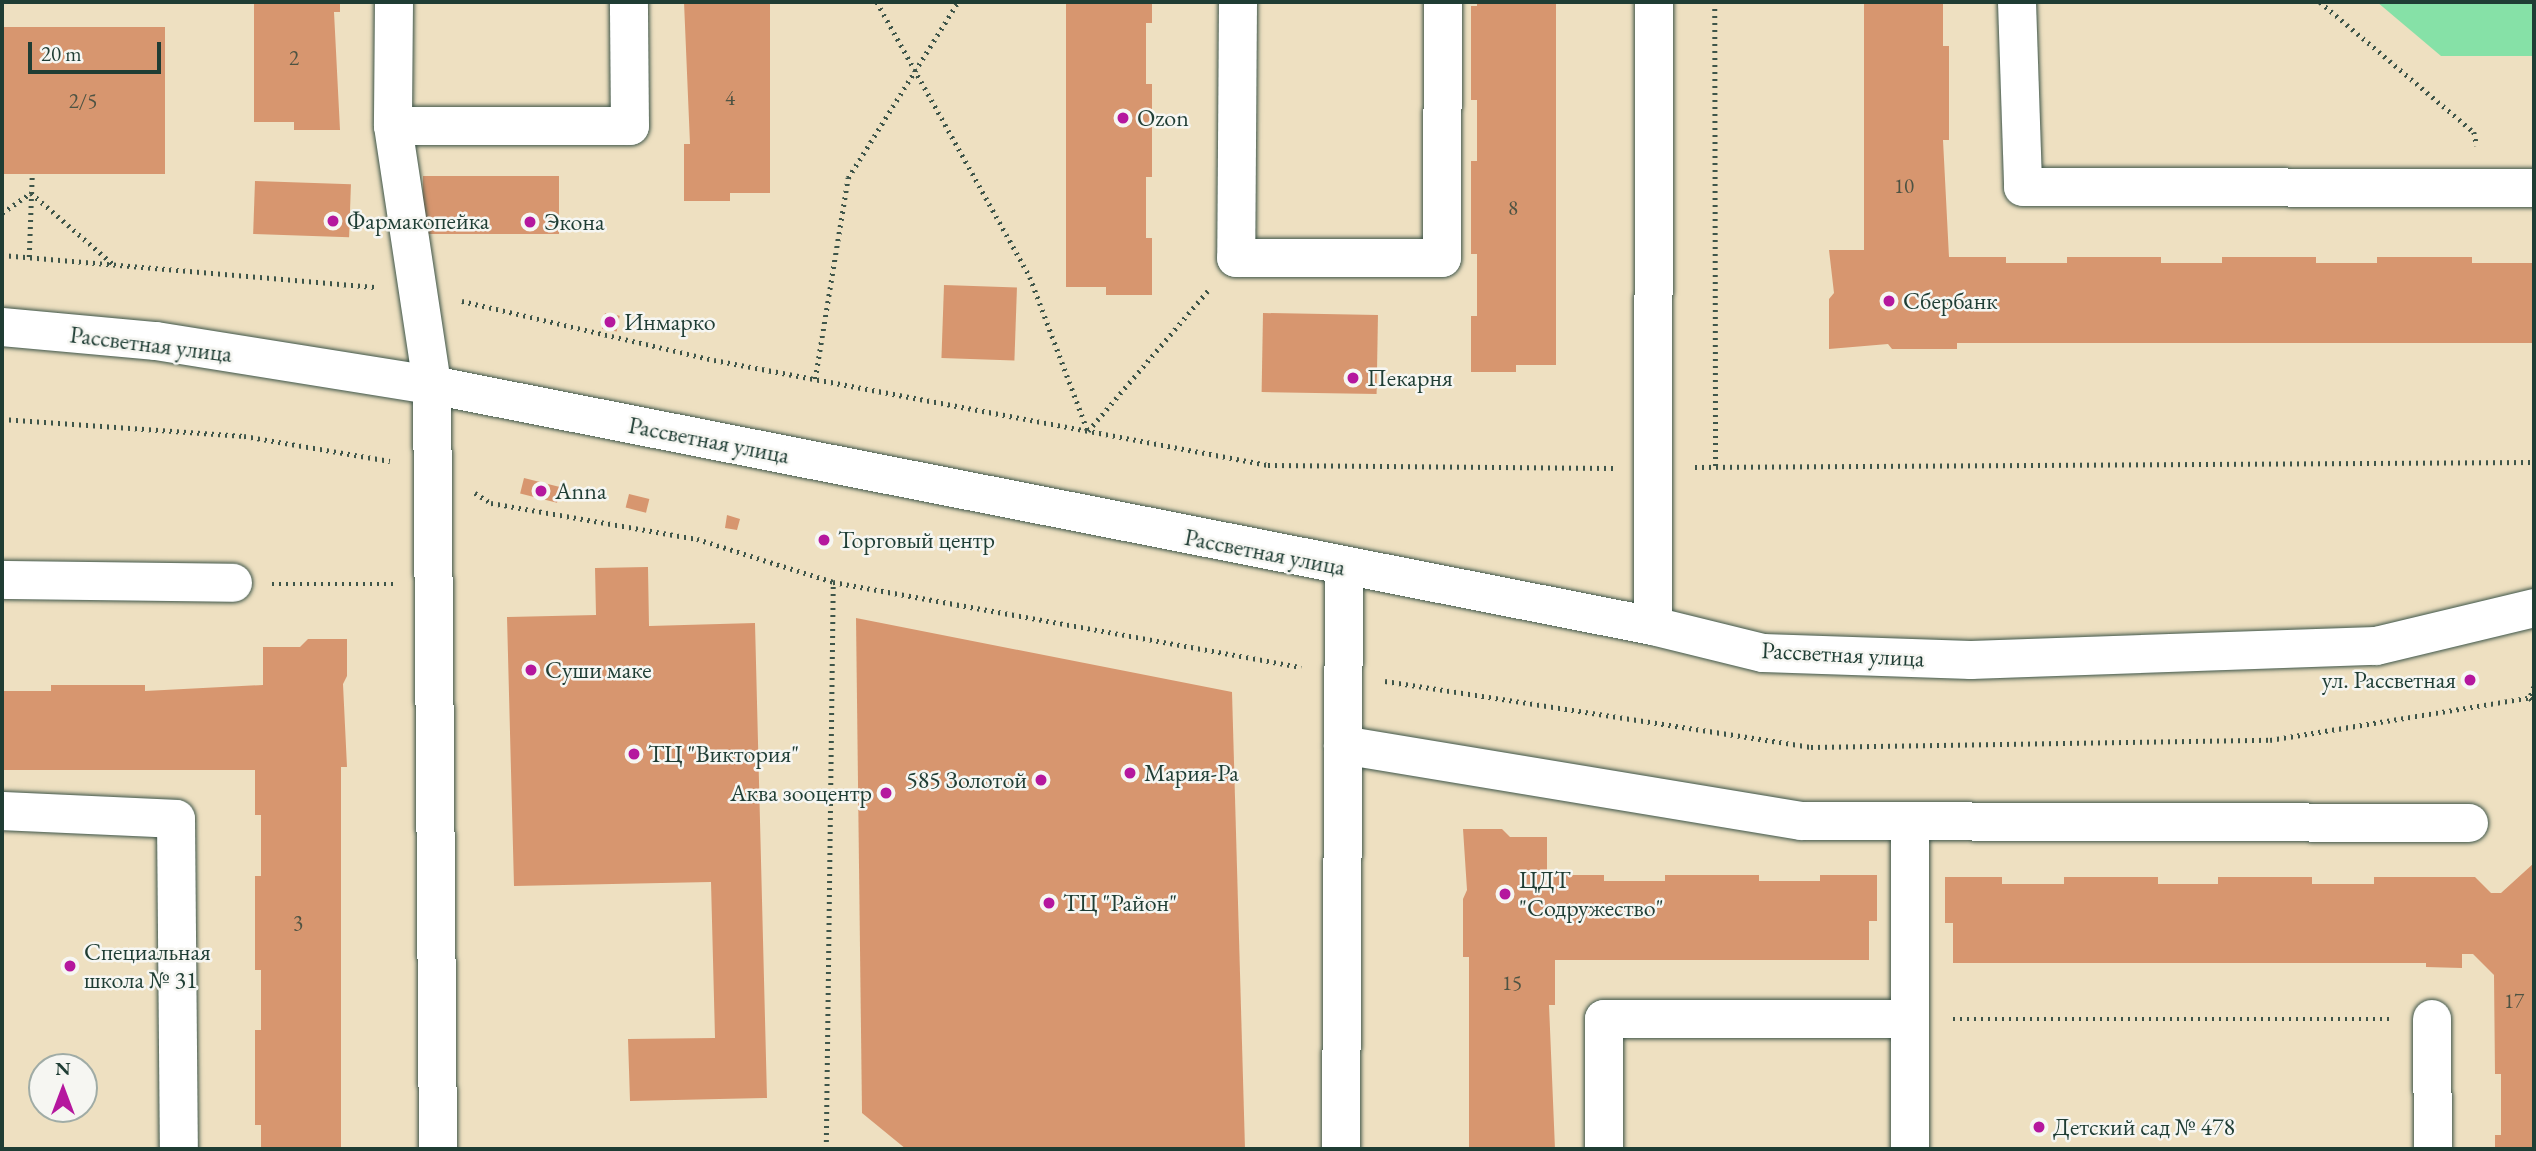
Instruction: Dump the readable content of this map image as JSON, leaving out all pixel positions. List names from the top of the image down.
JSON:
{
  "streets": {
    "street": ["Рассветная улица"]
  },
  "places": [
    "Ozon",
    "Фармакопейка",
    "Экона",
    "Сбербанк",
    "Инмарко",
    "Пекарня",
    "Anna",
    "Торговый центр",
    "Суши маке",
    "ул. Рассветная",
    "ТЦ \"Виктория\"",
    "Мария-Ра",
    "585 Золотой",
    "Аква зооцентр",
    "ЦДТ \"Содружество\"",
    "ТЦ \"Район\"",
    "Специальная школа № 31",
    "Детский сад № 478"
  ],
  "house_numbers": [
    "2",
    "4",
    "2/5",
    "10",
    "8",
    "3",
    "15",
    "17"
  ],
  "scale_bar": "20 m",
  "north": "top"
}
